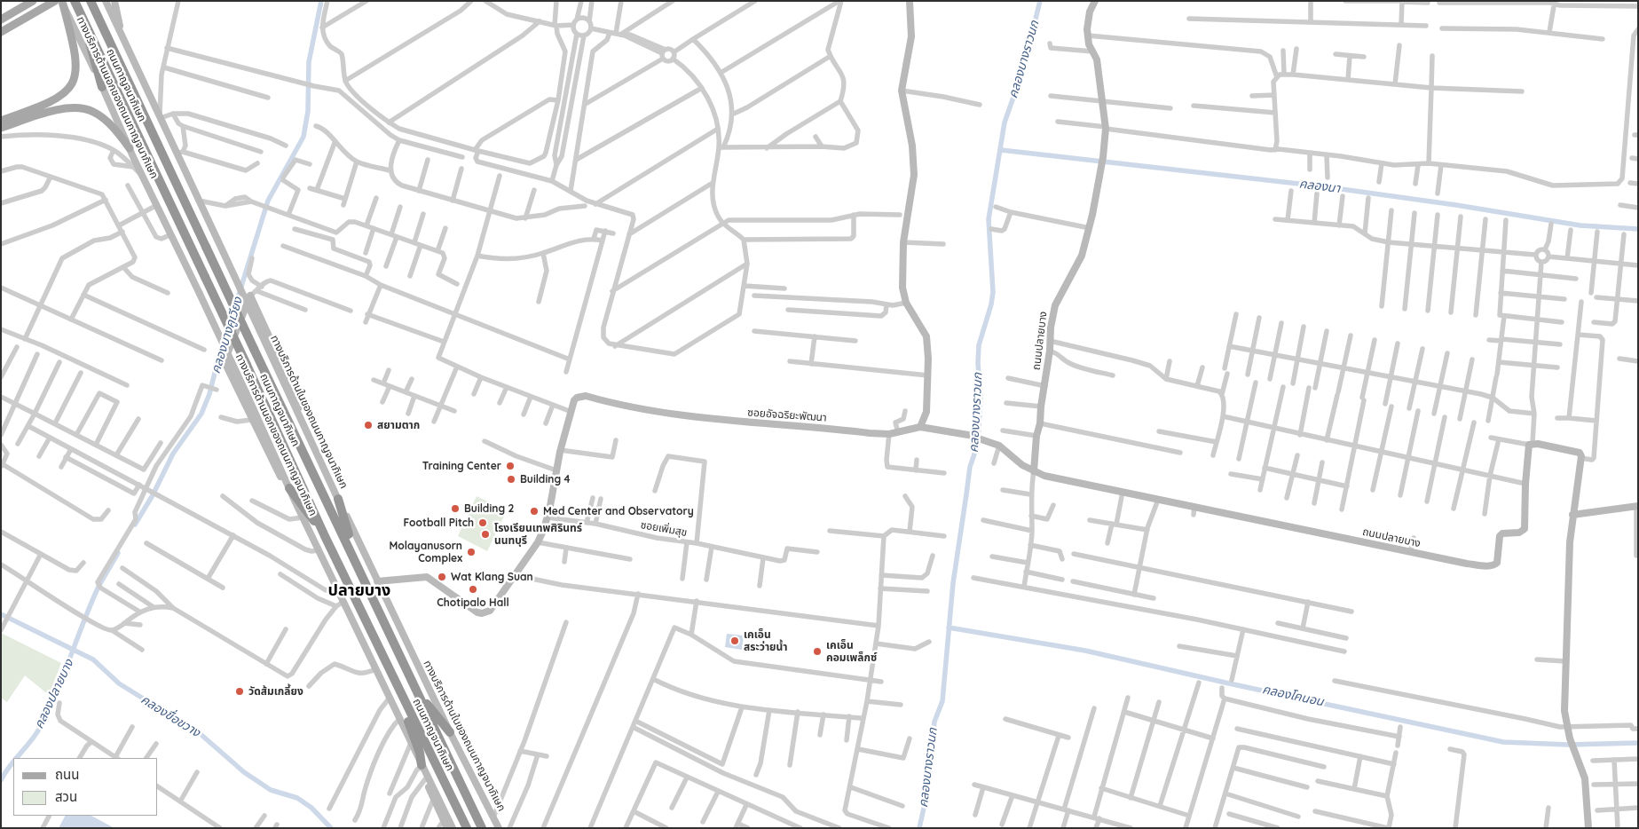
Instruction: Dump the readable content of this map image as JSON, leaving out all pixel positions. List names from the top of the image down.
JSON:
{
  "streets": {
    "highway": ["ถนนกาญจนาภิเษก"],
    "street": [
      "ทางบริการด้านนอกของถนนกาญจนาภิเษก",
      "ถนนปลายบาง",
      "ทางบริการด้านในของถนนกาญจนาภิเษก",
      "ซอยอัจฉริยะพัฒนา",
      "ซอยเพิ่มสุข"
    ]
  },
  "crossings": [
    ["ถนนปลายบาง", "ซอยอัจฉริยะพัฒนา"],
    ["ทางบริการด้านในของถนนกาญจนาภิเษก", "ซอยอัจฉริยะพัฒนา"],
    ["ซอยอัจฉริยะพัฒนา", "ซอยเพิ่มสุข"]
  ],
  "districts": ["ปลายบาง"],
  "water": [
    "คลองบางราวนก",
    "คลองนา",
    "คลองบางคูเวียง",
    "คลองปลายบาง",
    "คลองโคนอน",
    "คลองขื่อขวาง"
  ],
  "places": [
    "สยามตาก",
    "Training Center",
    "Building 4",
    "Building 2",
    "Med Center and Observatory",
    "Football Pitch",
    "โรงเรียนเทพศิรินทร์ นนทบุรี",
    "Molayanusorn Complex",
    "Wat Klang Suan",
    "Chotipalo Hall",
    "เคเอ็น สระว่ายน้ำ",
    "เคเอ็น คอมเพล็กซ์",
    "วัดส้มเกลี้ยง"
  ],
  "legend": ["ถนน", "สวน"]
}
